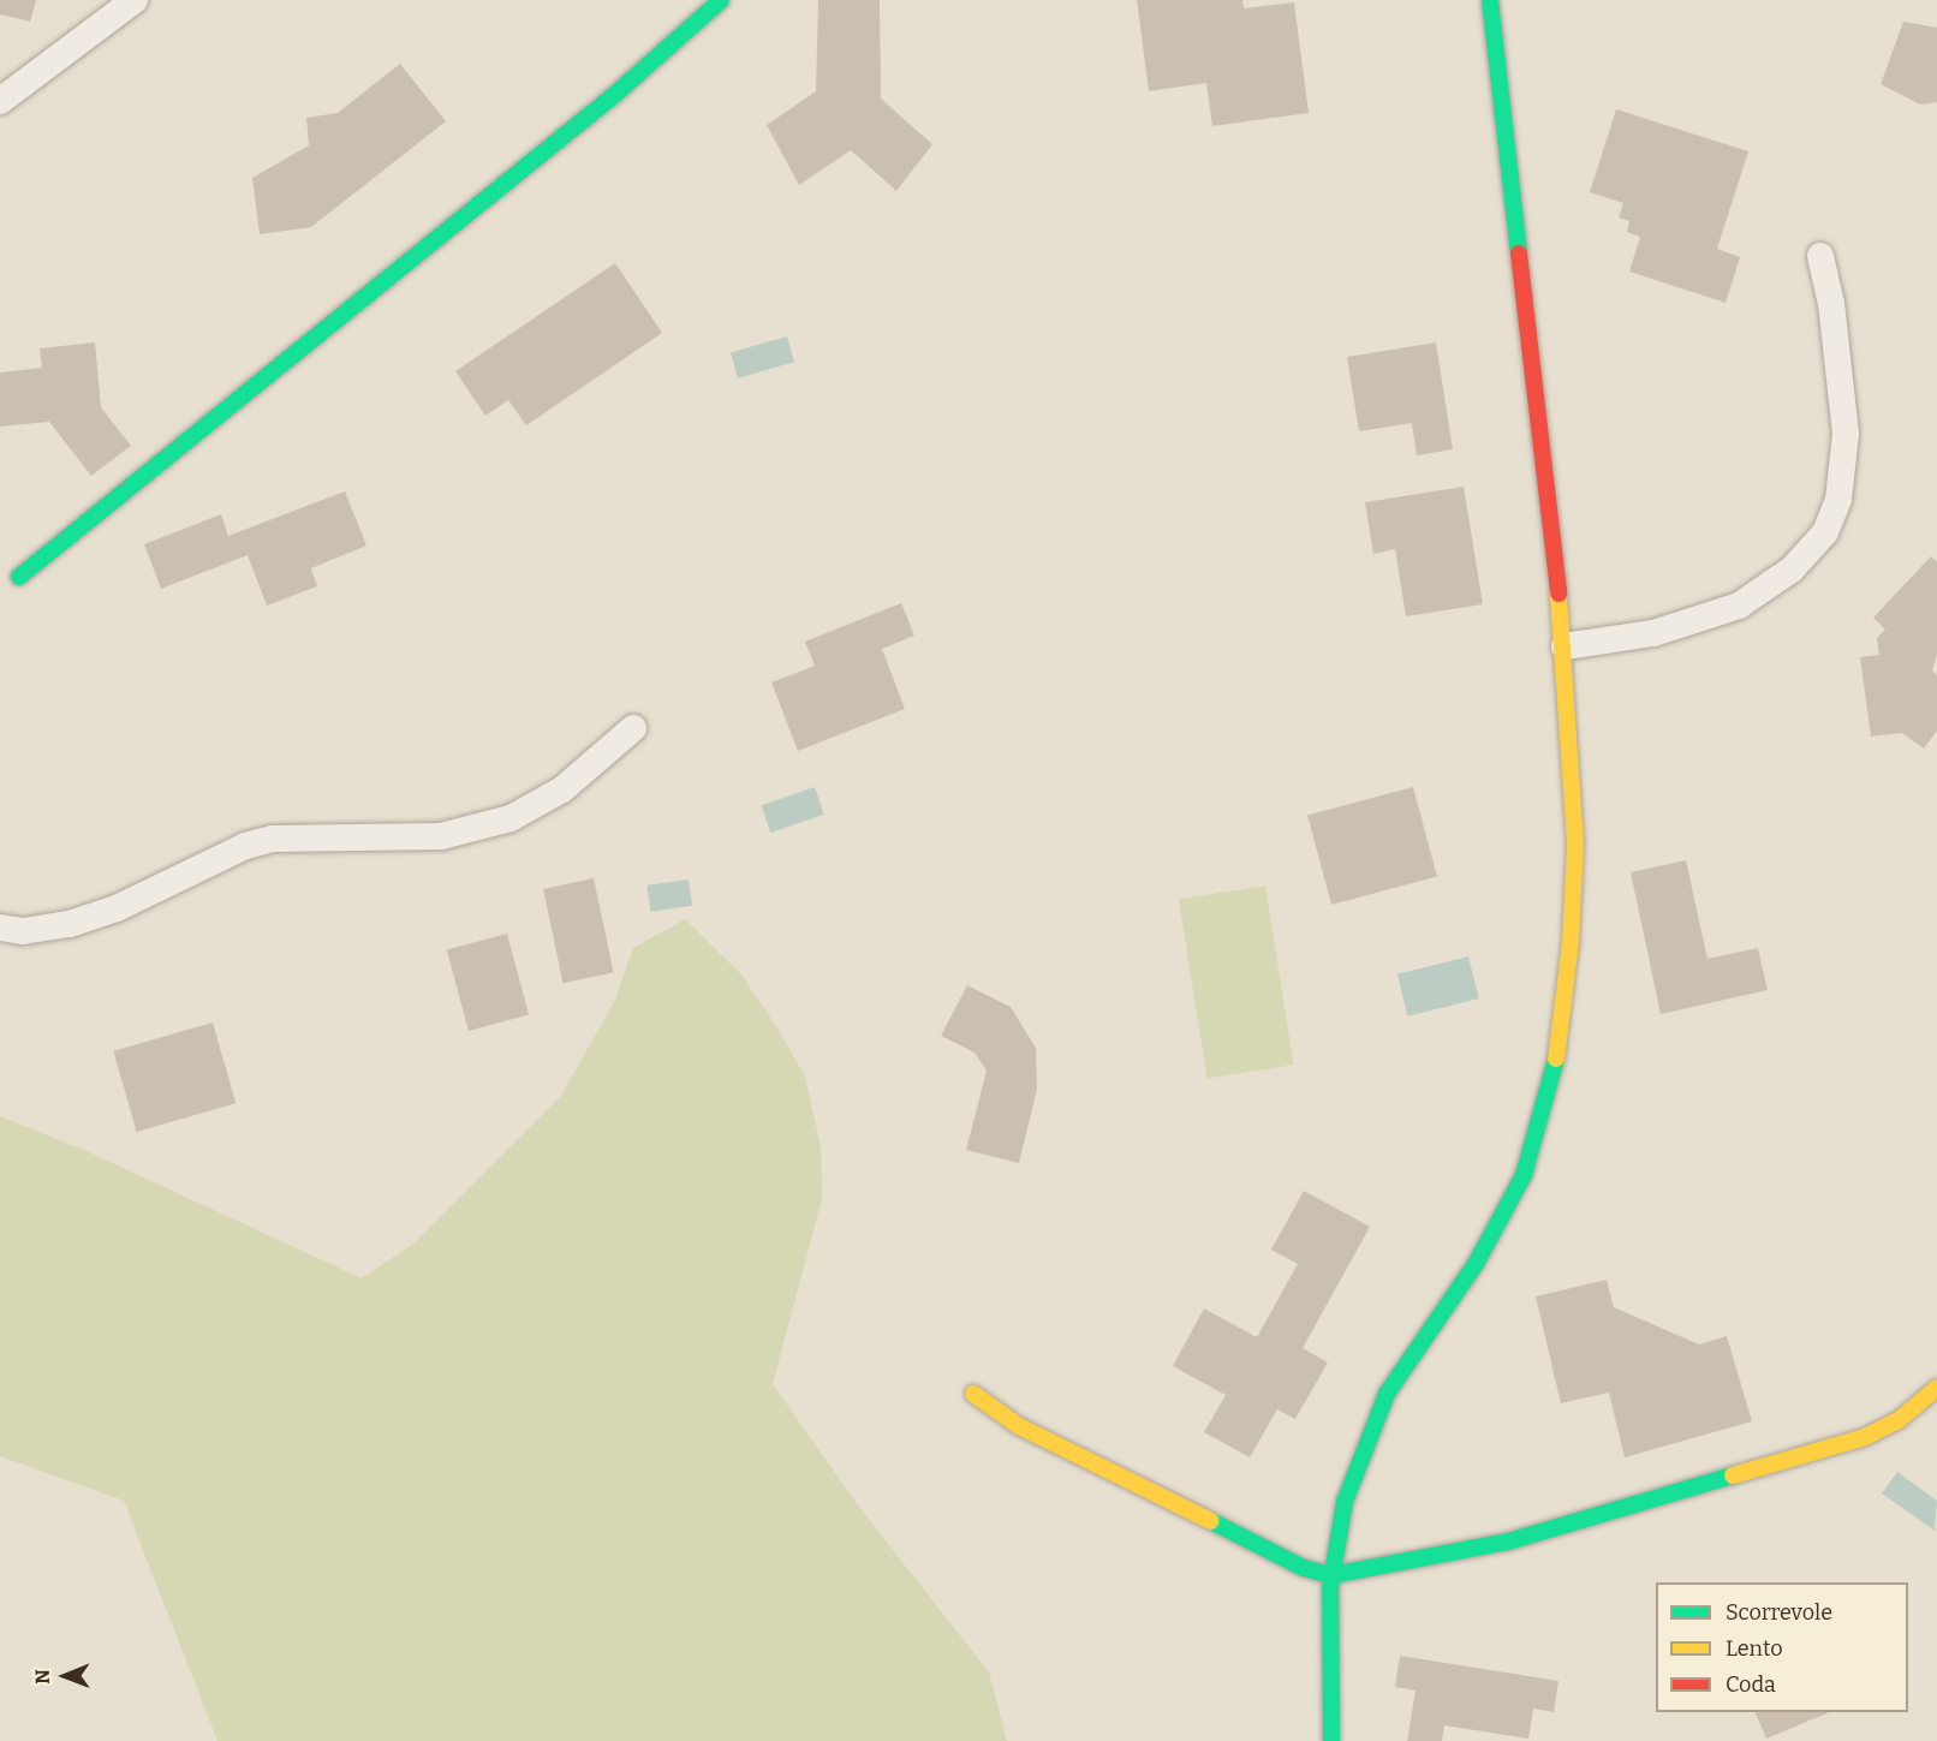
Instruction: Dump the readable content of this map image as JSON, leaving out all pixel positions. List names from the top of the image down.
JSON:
{
  "legend": ["Scorrevole", "Lento", "Coda"],
  "north": "left"
}
